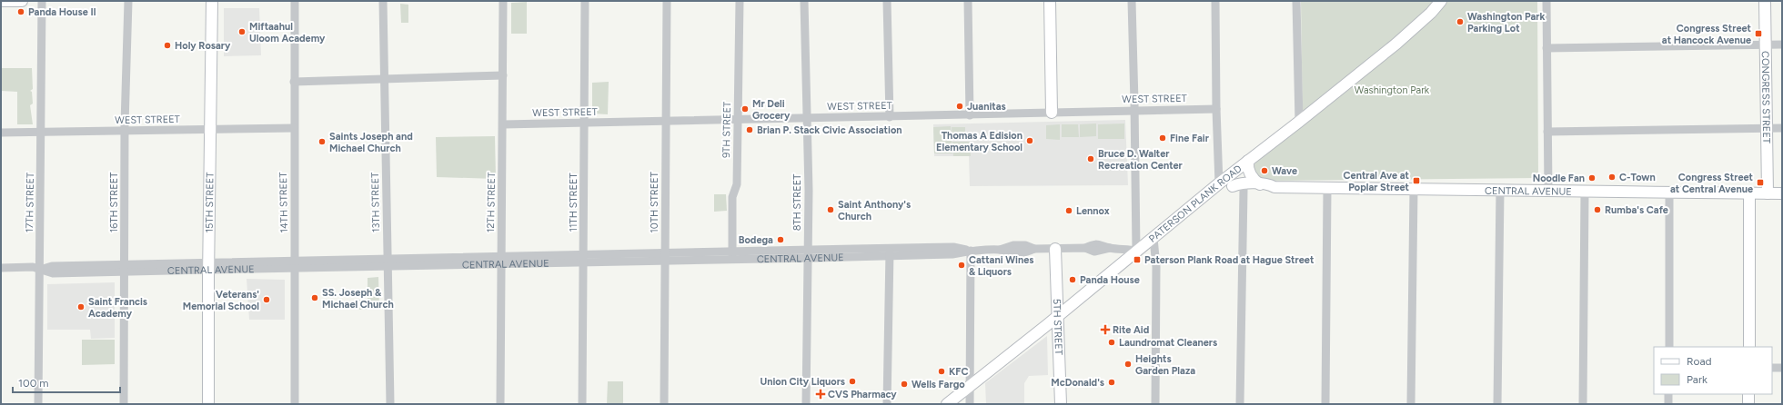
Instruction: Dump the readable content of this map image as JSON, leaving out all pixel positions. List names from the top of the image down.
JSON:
{
  "streets": {
    "main road": [
      "CONGRESS STREET",
      "CENTRAL AVENUE",
      "15TH STREET",
      "PATERSON PLANK ROAD",
      "5TH STREET"
    ],
    "street": [
      "WEST STREET",
      "9TH STREET",
      "17TH STREET",
      "16TH STREET",
      "14TH STREET",
      "13TH STREET",
      "12TH STREET",
      "11TH STREET",
      "10TH STREET",
      "8TH STREET"
    ]
  },
  "crossings": [
    ["CONGRESS STREET", "CENTRAL AVENUE"],
    ["WEST STREET", "9TH STREET"],
    ["WEST STREET", "17TH STREET"],
    ["WEST STREET", "16TH STREET"],
    ["WEST STREET", "15TH STREET"],
    ["WEST STREET", "14TH STREET"],
    ["WEST STREET", "12TH STREET"],
    ["WEST STREET", "11TH STREET"],
    ["WEST STREET", "10TH STREET"],
    ["WEST STREET", "8TH STREET"],
    ["9TH STREET", "CENTRAL AVENUE"],
    ["CENTRAL AVENUE", "17TH STREET"],
    ["CENTRAL AVENUE", "16TH STREET"],
    ["CENTRAL AVENUE", "15TH STREET"],
    ["CENTRAL AVENUE", "14TH STREET"],
    ["CENTRAL AVENUE", "13TH STREET"],
    ["CENTRAL AVENUE", "12TH STREET"],
    ["CENTRAL AVENUE", "11TH STREET"],
    ["CENTRAL AVENUE", "10TH STREET"],
    ["CENTRAL AVENUE", "8TH STREET"],
    ["CENTRAL AVENUE", "PATERSON PLANK ROAD"],
    ["CENTRAL AVENUE", "5TH STREET"],
    ["PATERSON PLANK ROAD", "5TH STREET"]
  ],
  "parks": ["Washington Park"],
  "places": {
    "other": [
      "Panda House II",
      "Washington Park Parking Lot",
      "Miftaahul Uloom Academy",
      "Holy Rosary",
      "Juanitas",
      "Mr Deli Grocery",
      "Brian P. Stack Civic Association",
      "Fine Fair",
      "Thomas A Edision Elementary School",
      "Saints Joseph and Michael Church",
      "Bruce D. Walter Recreation Center",
      "Wave",
      "C-Town",
      "Noodle Fan",
      "Saint Anthony's Church",
      "Rumba's Cafe",
      "Lennox",
      "Bodega",
      "Cattani Wines & Liquors",
      "Panda House",
      "SS. Joseph & Michael Church",
      "Veterans' Memorial School",
      "Saint Francis Academy",
      "Laundromat Cleaners",
      "Heights Garden Plaza",
      "KFC",
      "Union City Liquors",
      "McDonald's",
      "Wells Fargo"
    ],
    "transit": [
      "Congress Street at Hancock Avenue",
      "Central Ave at Poplar Street",
      "Congress Street at Central Avenue",
      "Paterson Plank Road at Hague Street"
    ],
    "health": ["Rite Aid", "CVS Pharmacy"]
  },
  "legend": ["Road", "Park"],
  "scale_bar": "100 m"
}
